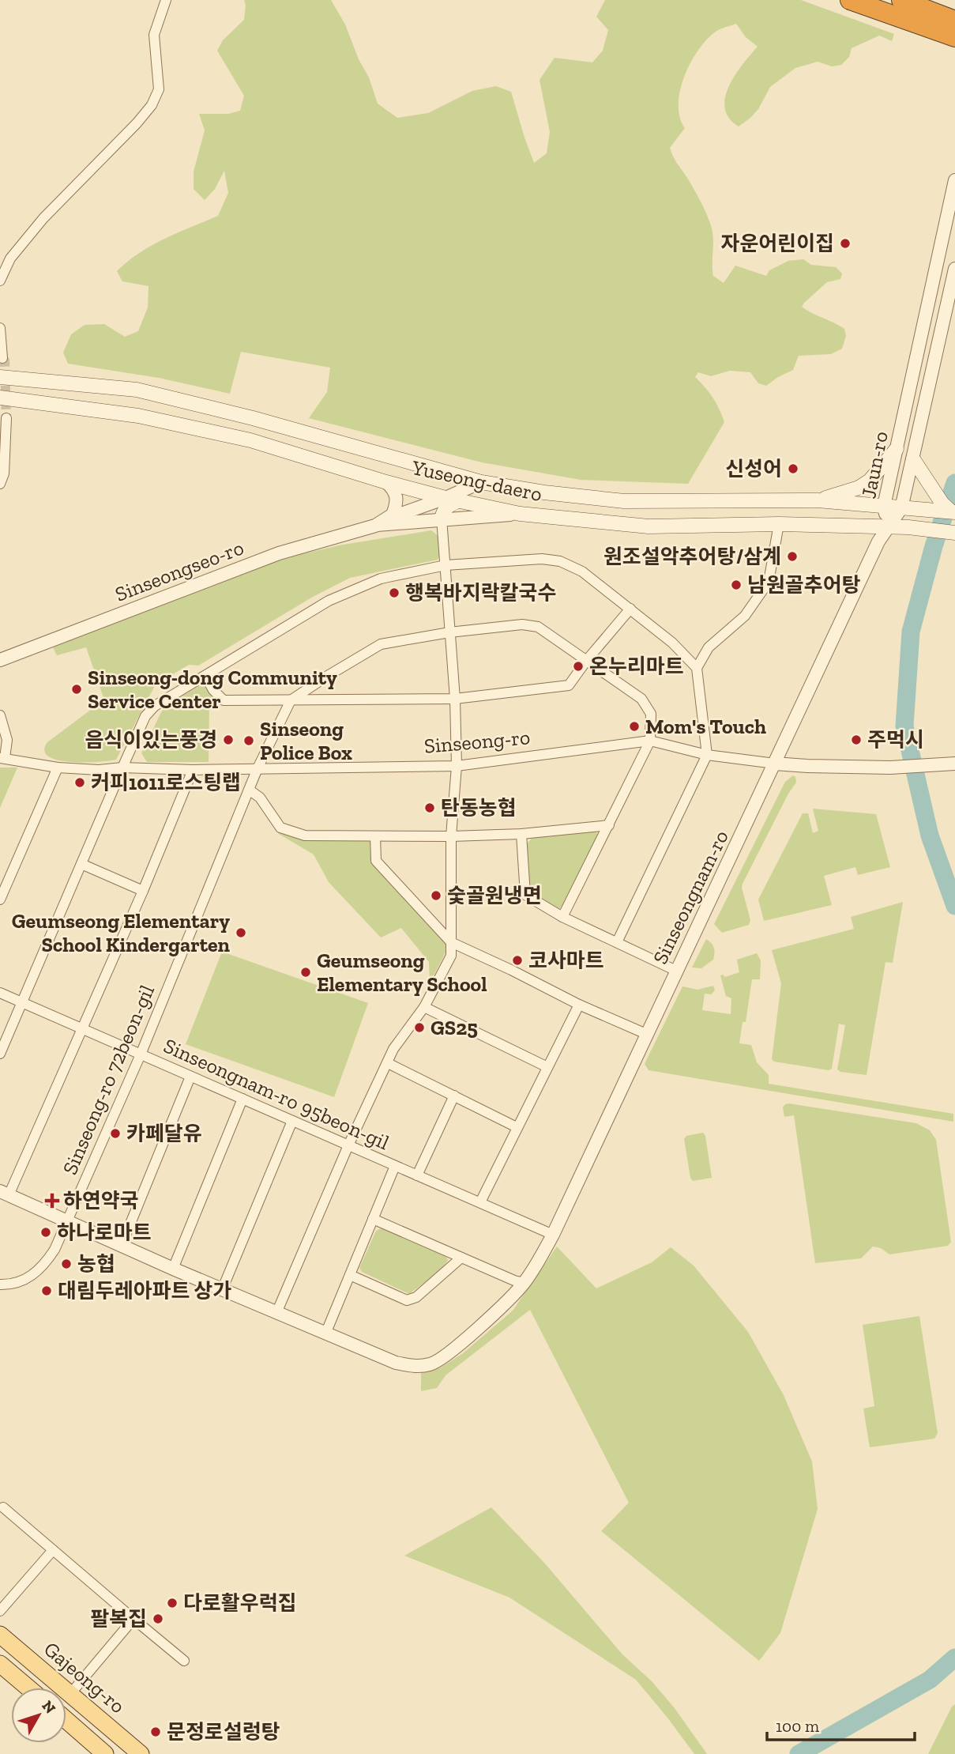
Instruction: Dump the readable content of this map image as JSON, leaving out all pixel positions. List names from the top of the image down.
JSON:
{
  "streets": {
    "main road": ["Yuseong-daero", "Gajeong-ro"],
    "street": [
      "Jaun-ro",
      "Sinseongseo-ro",
      "Sinseong-ro",
      "Sinseongnam-ro",
      "Sinseong-ro 72beon-gil",
      "Sinseongnam-ro 95beon-gil"
    ]
  },
  "crossings": [
    ["Jaun-ro", "Yuseong-daero"],
    ["Jaun-ro", "Sinseongnam-ro"],
    ["Yuseong-daero", "Sinseongnam-ro"],
    ["Sinseong-ro", "Sinseongnam-ro"],
    ["Sinseong-ro", "Sinseong-ro 72beon-gil"],
    ["Sinseongnam-ro", "Sinseong-ro 72beon-gil"],
    ["Sinseongnam-ro", "Sinseongnam-ro 95beon-gil"],
    ["Sinseong-ro 72beon-gil", "Sinseongnam-ro 95beon-gil"]
  ],
  "places": {
    "other": [
      "자운어린이집",
      "신성어",
      "원조설악추어탕/삼계",
      "남원골추어탕",
      "행복바지락칼국수",
      "온누리마트",
      "Sinseong-dong Community Service Center",
      "Mom's Touch",
      "음식이있는풍경",
      "주먹시",
      "Sinseong Police Box",
      "커피1011로스팅랩",
      "탄동농협",
      "숯골원냉면",
      "Geumseong Elementary School Kindergarten",
      "코사마트",
      "Geumseong Elementary School",
      "GS25",
      "카페달유",
      "하나로마트",
      "농협",
      "대림두레아파트 상가",
      "다로활우럭집",
      "팔복집",
      "문정로설렁탕"
    ],
    "health": ["하연약국"]
  },
  "scale_bar": "100 m",
  "north": "top right"
}
